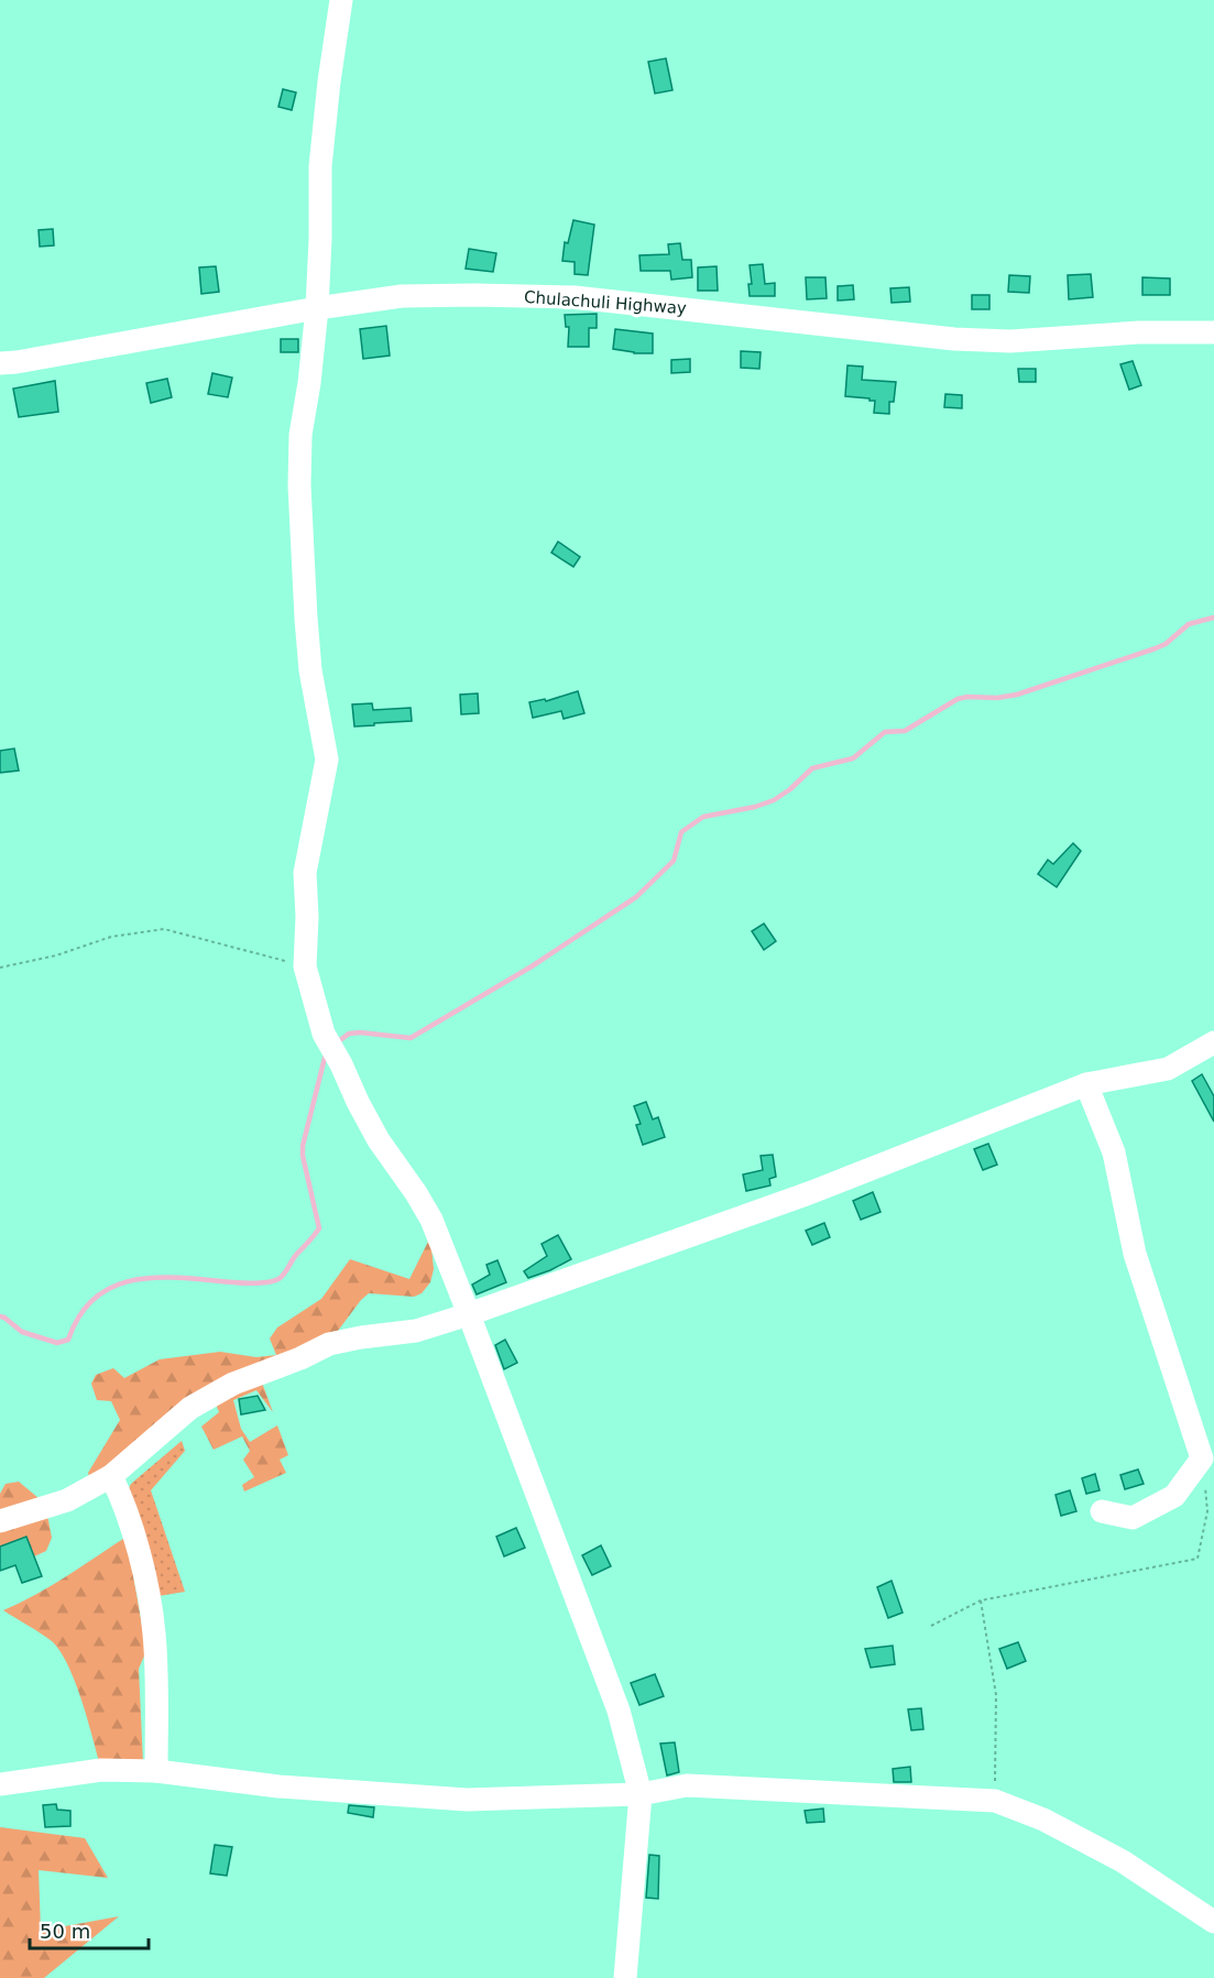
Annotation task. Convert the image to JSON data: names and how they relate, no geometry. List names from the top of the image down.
{
  "streets": {
    "street": ["Chulachuli Highway"]
  },
  "scale_bar": "50 m"
}
